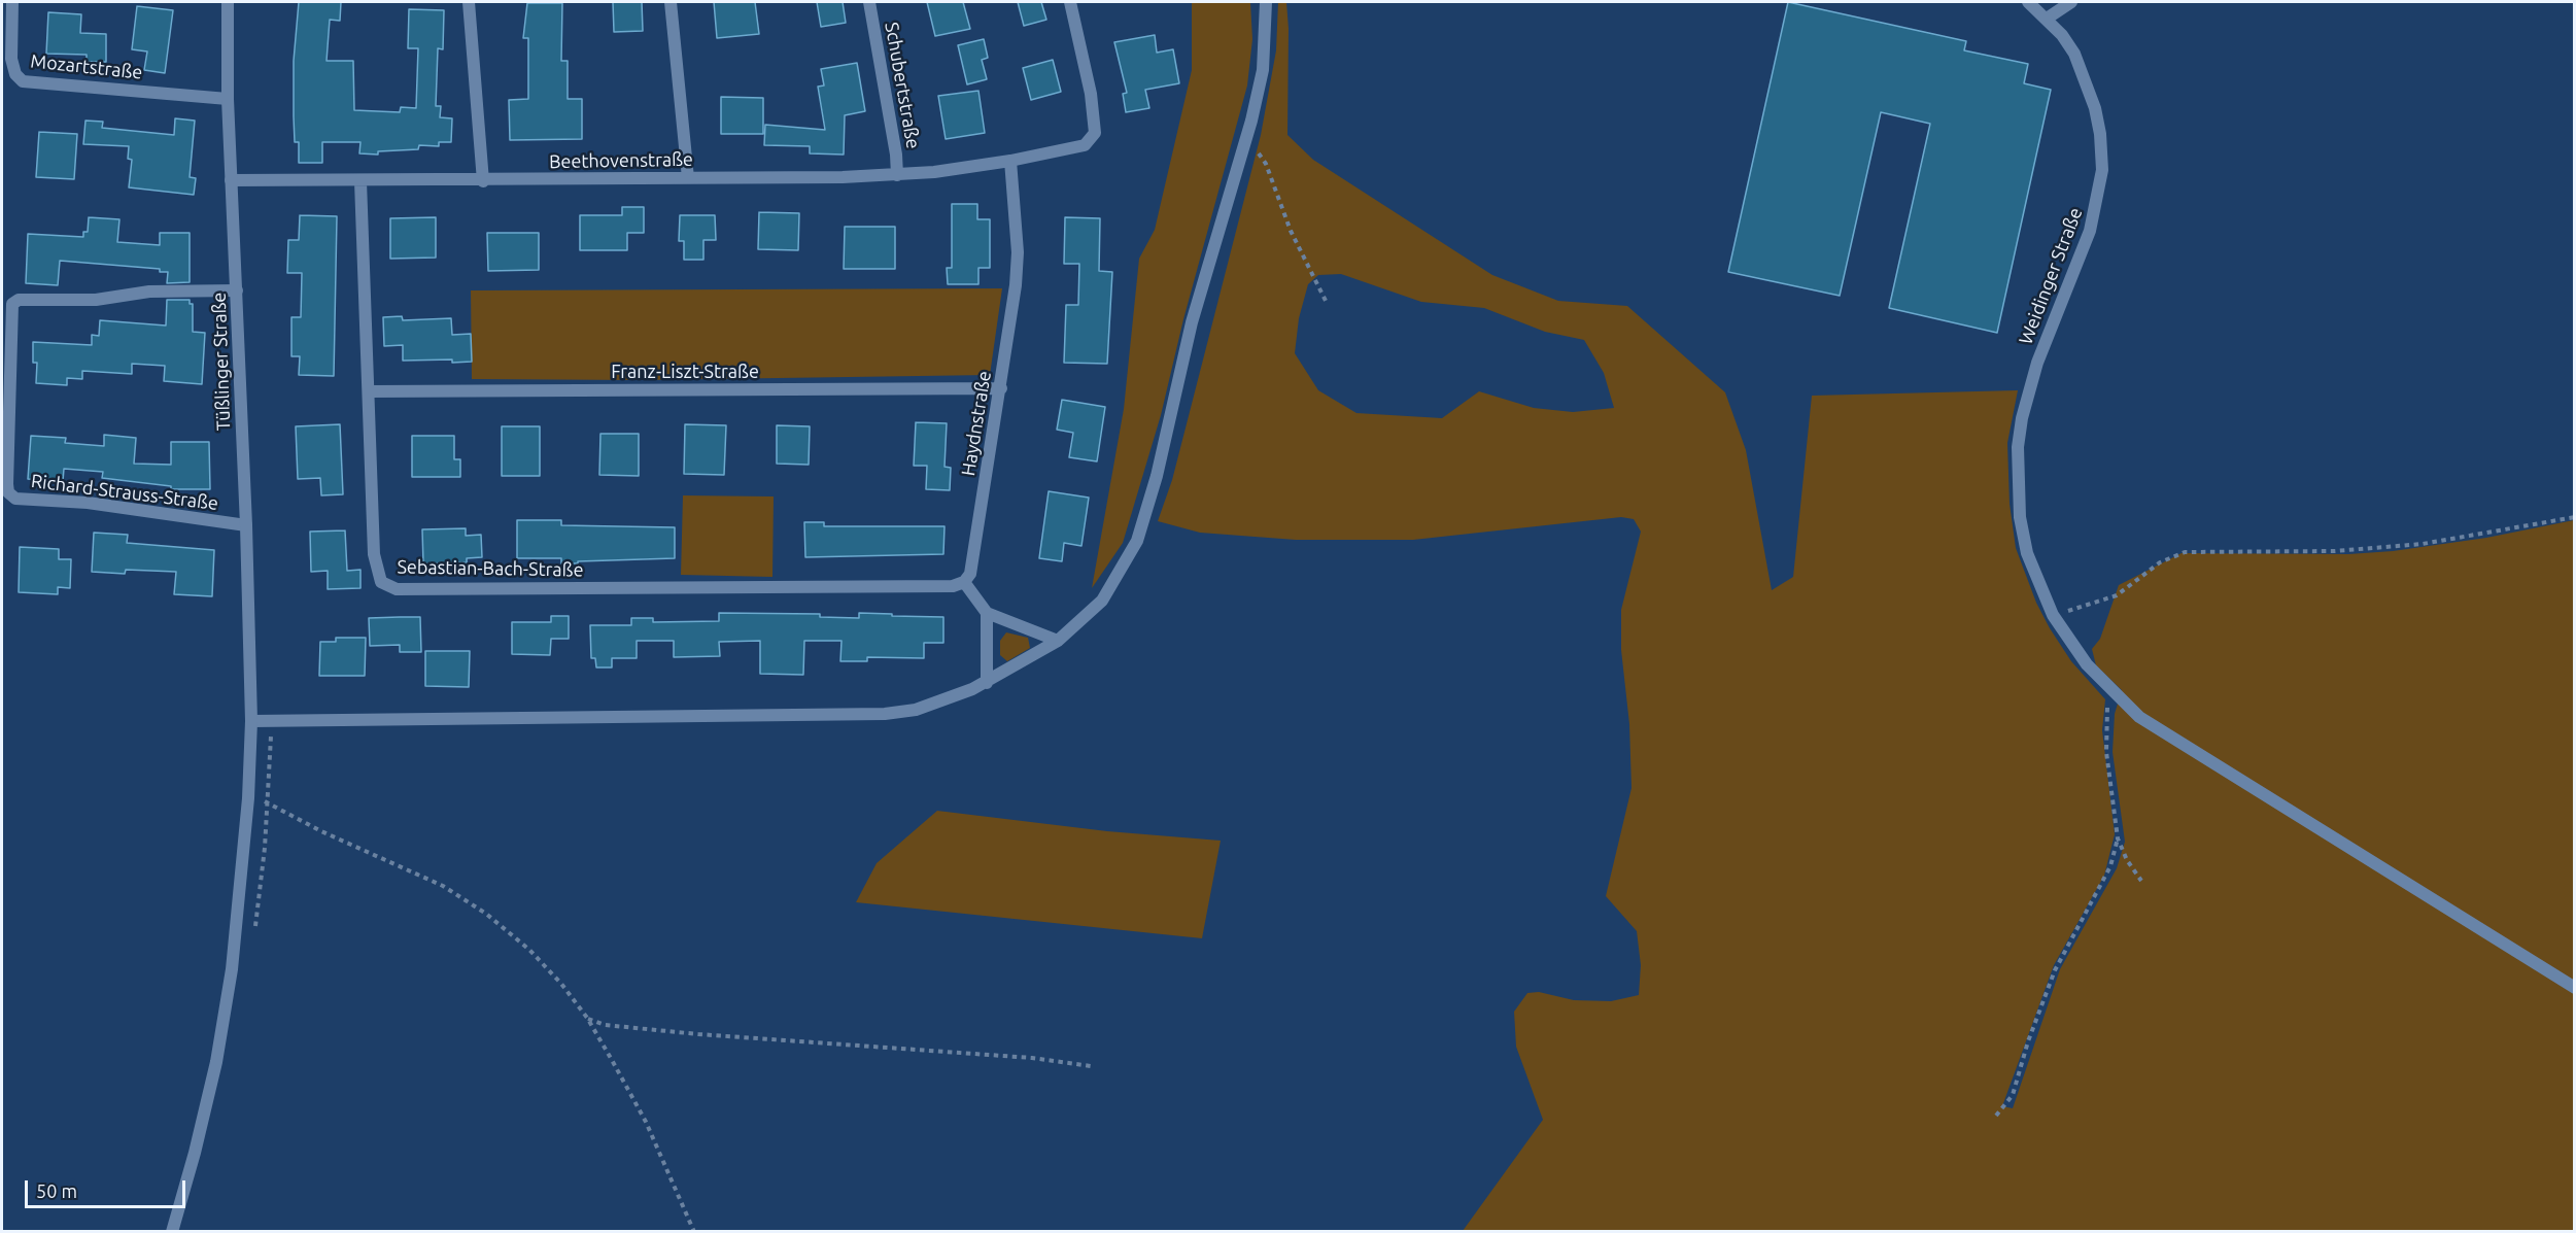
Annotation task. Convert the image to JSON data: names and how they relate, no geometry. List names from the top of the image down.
{
  "streets": {
    "street": [
      "Mozartstraße",
      "Schubertstraße",
      "Beethovenstraße",
      "Weidinger Straße",
      "Tüßlinger Straße",
      "Franz-Liszt-Straße",
      "Haydnstraße",
      "Richard-Strauss-Straße",
      "Sebastian-Bach-Straße"
    ]
  },
  "crossings": [
    ["Mozartstraße", "Tüßlinger Straße"],
    ["Schubertstraße", "Beethovenstraße"],
    ["Beethovenstraße", "Tüßlinger Straße"],
    ["Beethovenstraße", "Haydnstraße"],
    ["Beethovenstraße", "Sebastian-Bach-Straße"],
    ["Tüßlinger Straße", "Richard-Strauss-Straße"],
    ["Franz-Liszt-Straße", "Haydnstraße"],
    ["Franz-Liszt-Straße", "Sebastian-Bach-Straße"],
    ["Haydnstraße", "Sebastian-Bach-Straße"]
  ],
  "scale_bar": "50 m"
}
